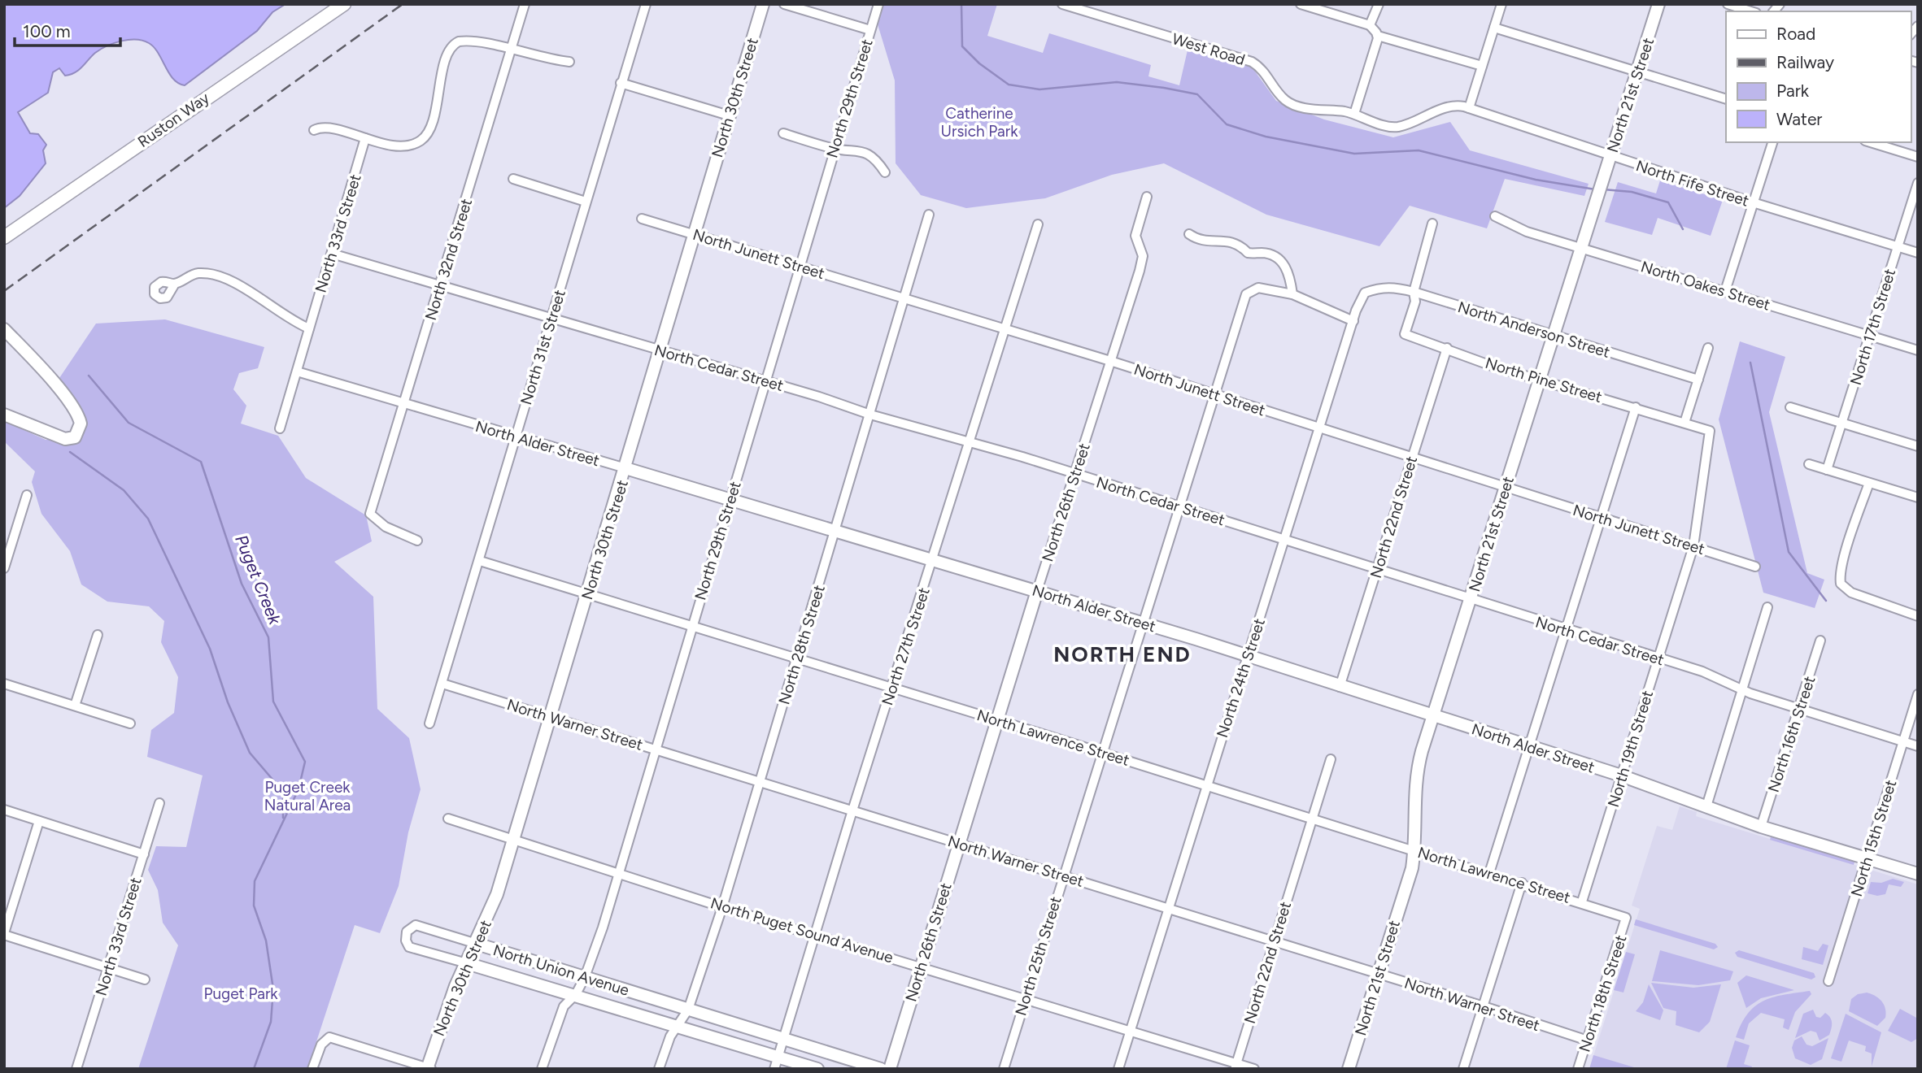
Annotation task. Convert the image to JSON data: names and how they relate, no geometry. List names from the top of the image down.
{
  "streets": {
    "main road": ["Ruston Way"],
    "street": [
      "West Road",
      "North 21st Street",
      "North 30th Street",
      "North 29th Street",
      "North Fife Street",
      "North 33rd Street",
      "North Junett Street",
      "North 32nd Street",
      "North Oakes Street",
      "North 17th Street",
      "North Anderson Street",
      "North 31st Street",
      "North Cedar Street",
      "North Pine Street",
      "North Alder Street",
      "North 26th Street",
      "North 22nd Street",
      "North 28th Street",
      "North 27th Street",
      "North 24th Street",
      "North Warner Street",
      "North 16th Street",
      "North Lawrence Street",
      "North 19th Street",
      "North 15th Street",
      "North Puget Sound Avenue",
      "North 25th Street",
      "North Union Avenue",
      "North 18th Street"
    ]
  },
  "crossings": [
    ["West Road", "North Fife Street"],
    ["North 21st Street", "North Fife Street"],
    ["North 21st Street", "North Junett Street"],
    ["North 21st Street", "North Oakes Street"],
    ["North 21st Street", "North Anderson Street"],
    ["North 21st Street", "North Cedar Street"],
    ["North 21st Street", "North Pine Street"],
    ["North 21st Street", "North Alder Street"],
    ["North 21st Street", "North Warner Street"],
    ["North 21st Street", "North Lawrence Street"],
    ["North 30th Street", "North Junett Street"],
    ["North 30th Street", "North Cedar Street"],
    ["North 30th Street", "North Alder Street"],
    ["North 30th Street", "North Warner Street"],
    ["North 30th Street", "North Lawrence Street"],
    ["North 30th Street", "North Puget Sound Avenue"],
    ["North 30th Street", "North Union Avenue"],
    ["North 29th Street", "North Junett Street"],
    ["North 29th Street", "North Cedar Street"],
    ["North 29th Street", "North Alder Street"],
    ["North 29th Street", "North Warner Street"],
    ["North 29th Street", "North Lawrence Street"],
    ["North 29th Street", "North Puget Sound Avenue"],
    ["North 29th Street", "North Union Avenue"],
    ["North Fife Street", "North 17th Street"],
    ["North 33rd Street", "North Cedar Street"],
    ["North 33rd Street", "North Alder Street"],
    ["North Junett Street", "North 26th Street"],
    ["North Junett Street", "North 22nd Street"],
    ["North Junett Street", "North 28th Street"],
    ["North Junett Street", "North 27th Street"],
    ["North Junett Street", "North 24th Street"],
    ["North Junett Street", "North 19th Street"],
    ["North Junett Street", "North 25th Street"],
    ["North 32nd Street", "North Cedar Street"],
    ["North 32nd Street", "North Alder Street"],
    ["North Oakes Street", "North 17th Street"],
    ["North Anderson Street", "North Pine Street"],
    ["North Anderson Street", "North 24th Street"],
    ["North 31st Street", "North Cedar Street"],
    ["North 31st Street", "North Alder Street"],
    ["North 31st Street", "North Warner Street"],
    ["North 31st Street", "North Lawrence Street"],
    ["North Cedar Street", "North 26th Street"],
    ["North Cedar Street", "North 22nd Street"],
    ["North Cedar Street", "North 28th Street"],
    ["North Cedar Street", "North 27th Street"],
    ["North Cedar Street", "North 24th Street"],
    ["North Cedar Street", "North 16th Street"],
    ["North Cedar Street", "North 19th Street"],
    ["North Cedar Street", "North 15th Street"],
    ["North Cedar Street", "North 25th Street"],
    ["North Pine Street", "North 22nd Street"],
    ["North Pine Street", "North 19th Street"],
    ["North Alder Street", "North 26th Street"],
    ["North Alder Street", "North 22nd Street"],
    ["North Alder Street", "North 28th Street"],
    ["North Alder Street", "North 27th Street"],
    ["North Alder Street", "North 24th Street"],
    ["North Alder Street", "North 16th Street"],
    ["North Alder Street", "North 19th Street"],
    ["North Alder Street", "North 15th Street"],
    ["North Alder Street", "North 25th Street"],
    ["North 26th Street", "North Warner Street"],
    ["North 26th Street", "North Lawrence Street"],
    ["North 26th Street", "North Puget Sound Avenue"],
    ["North 22nd Street", "North Warner Street"],
    ["North 22nd Street", "North Lawrence Street"],
    ["North 22nd Street", "North Puget Sound Avenue"],
    ["North 28th Street", "North Warner Street"],
    ["North 28th Street", "North Lawrence Street"],
    ["North 28th Street", "North Puget Sound Avenue"],
    ["North 28th Street", "North Union Avenue"],
    ["North 27th Street", "North Warner Street"],
    ["North 27th Street", "North Lawrence Street"],
    ["North 27th Street", "North Puget Sound Avenue"],
    ["North 27th Street", "North Union Avenue"],
    ["North 24th Street", "North Warner Street"],
    ["North 24th Street", "North Lawrence Street"],
    ["North 24th Street", "North Puget Sound Avenue"],
    ["North Warner Street", "North 25th Street"],
    ["North Warner Street", "North 18th Street"],
    ["North Lawrence Street", "North 19th Street"],
    ["North Lawrence Street", "North 25th Street"],
    ["North Lawrence Street", "North 18th Street"],
    ["North Puget Sound Avenue", "North 25th Street"]
  ],
  "districts": ["NORTH END"],
  "water": ["Puget Creek"],
  "parks": ["Catherine Ursich Park", "Puget Creek Natural Area", "Puget Park"],
  "legend": [
    "Road",
    "Railway",
    "Park",
    "Water"
  ],
  "scale_bar": "100 m"
}
